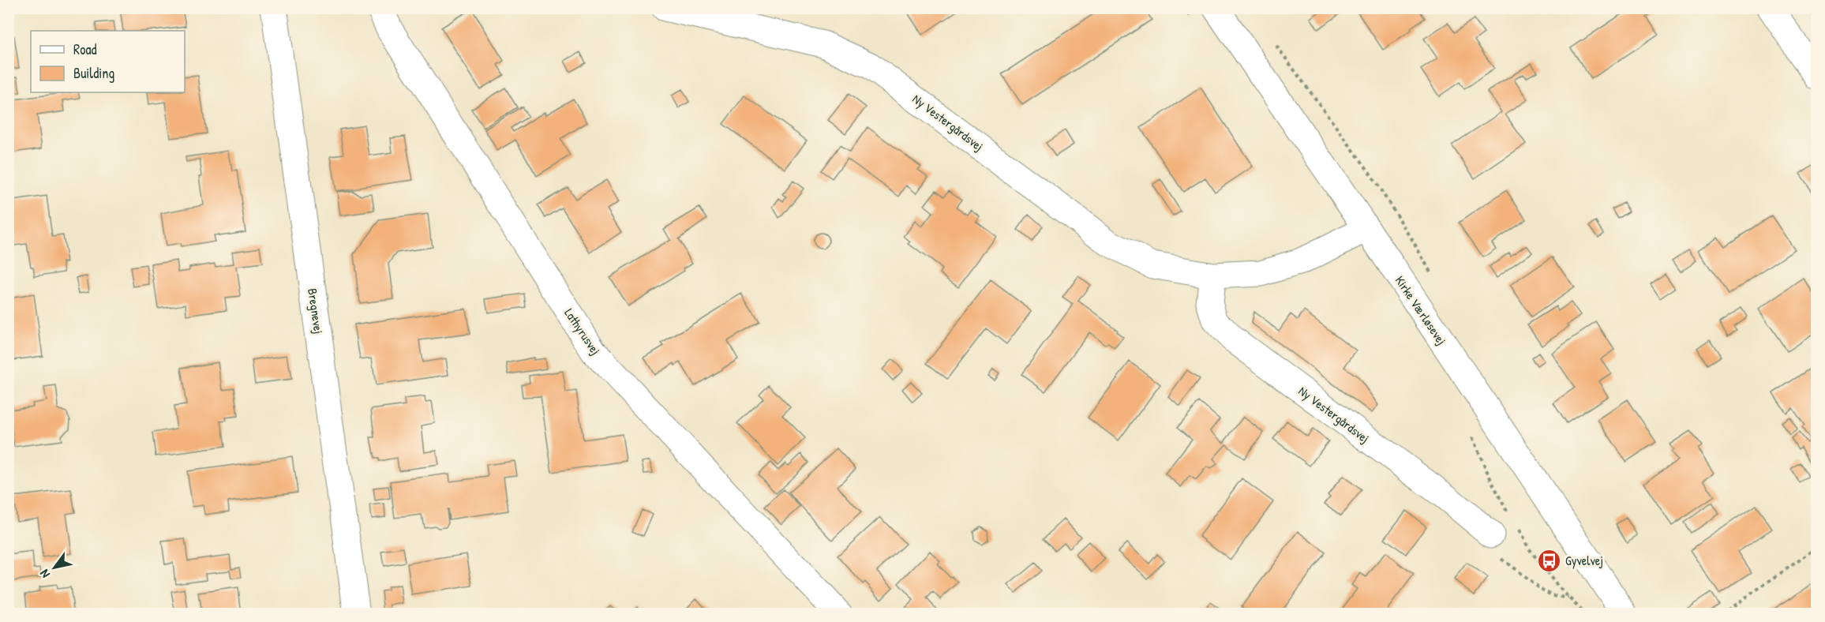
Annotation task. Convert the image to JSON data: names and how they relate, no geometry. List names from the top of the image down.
{
  "streets": {
    "street": [
      "Ny Vestergårdsvej",
      "Kirke Værløsevej",
      "Bregnevej",
      "Lathyrusvej"
    ]
  },
  "crossings": [
    ["Ny Vestergårdsvej", "Kirke Værløsevej"]
  ],
  "places": {
    "bus stop": ["Gyvelvej"]
  },
  "legend": ["Road", "Building"],
  "north": "bottom left"
}
